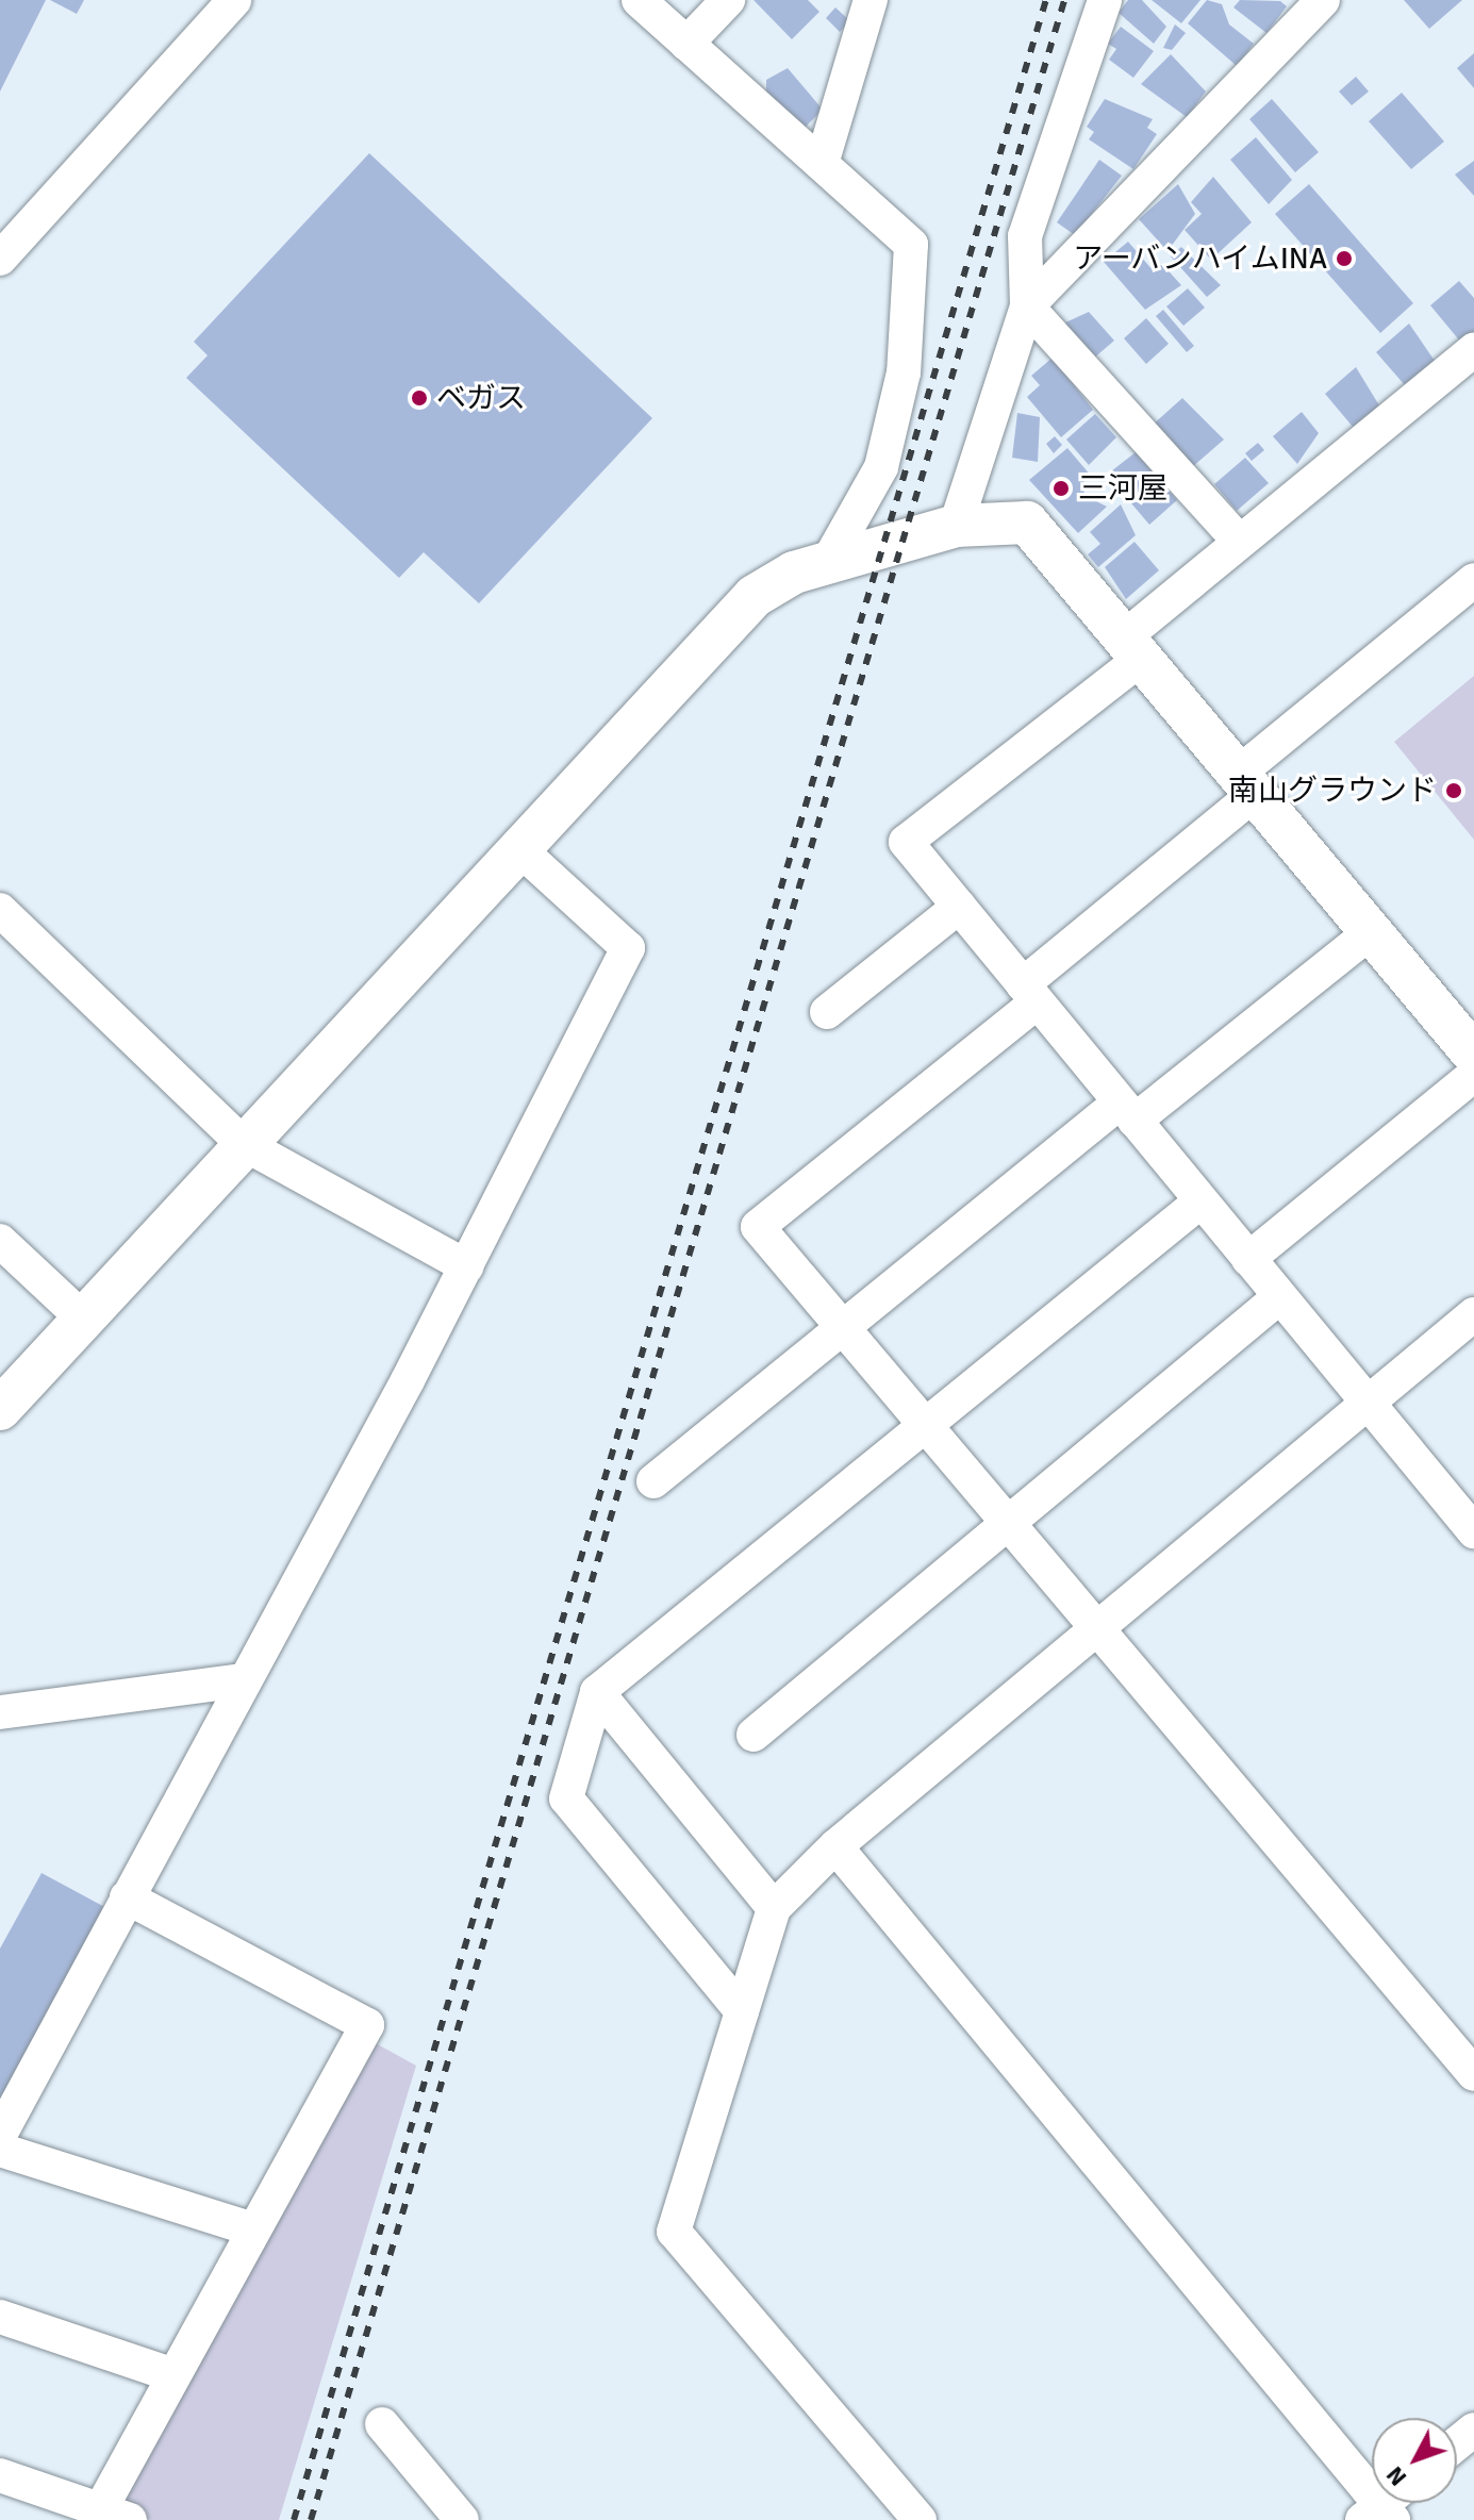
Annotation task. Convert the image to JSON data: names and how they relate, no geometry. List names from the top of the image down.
{
  "places": [
    "アーバンハイムINA",
    "ベガス",
    "三河屋",
    "南山グラウンド"
  ],
  "north": "bottom left"
}
